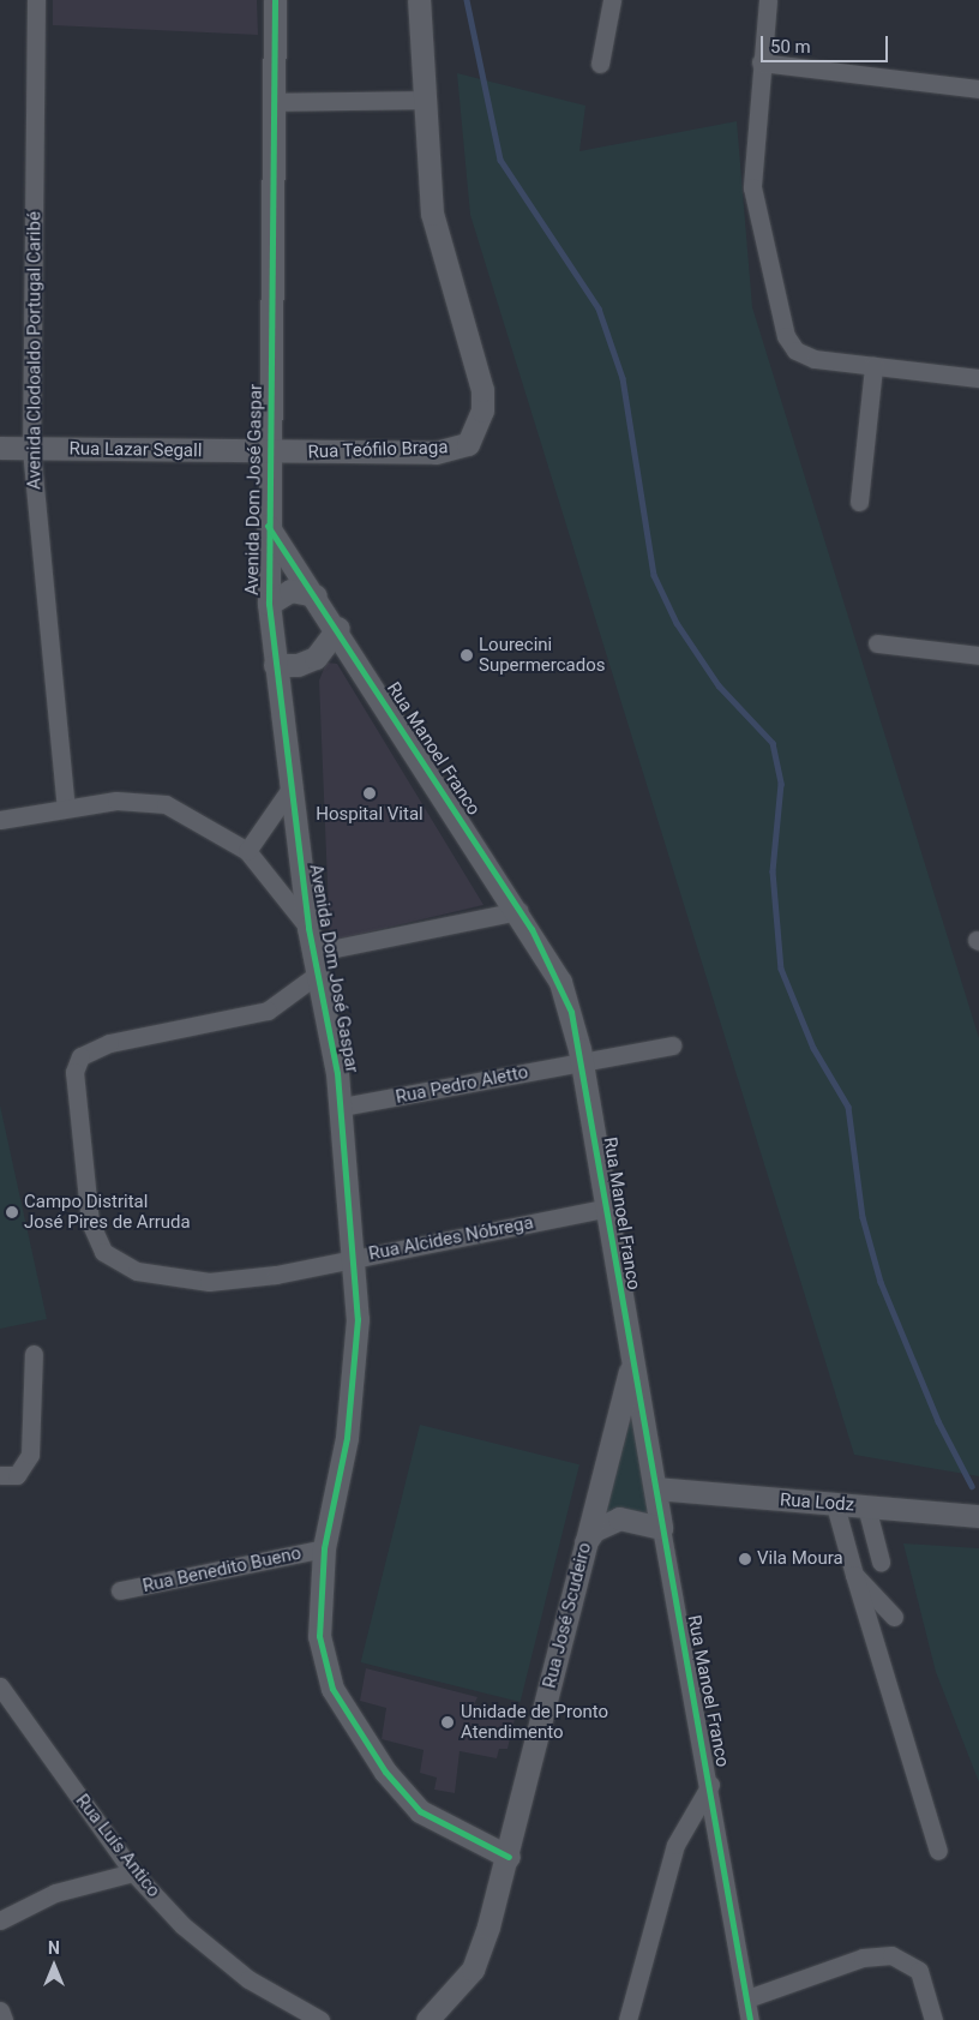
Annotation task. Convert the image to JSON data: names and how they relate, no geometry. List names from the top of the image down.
{
  "streets": {
    "street": [
      "Avenida Clodoaldo Portugal Caribé",
      "Rua Lazar Segall",
      "Rua Teófilo Braga",
      "Avenida Dom José Gaspar",
      "Rua Manoel Franco",
      "Rua Pedro Aletto",
      "Rua Alcides Nóbrega",
      "Rua Lodz",
      "Rua Benedito Bueno",
      "Rua José Scudeiro",
      "Rua Luís Antico"
    ]
  },
  "crossings": [
    ["Avenida Clodoaldo Portugal Caribé", "Rua Lazar Segall"],
    ["Rua Lazar Segall", "Rua Teófilo Braga"],
    ["Rua Lazar Segall", "Avenida Dom José Gaspar"],
    ["Rua Teófilo Braga", "Avenida Dom José Gaspar"],
    ["Avenida Dom José Gaspar", "Rua Manoel Franco"],
    ["Avenida Dom José Gaspar", "Rua Pedro Aletto"],
    ["Avenida Dom José Gaspar", "Rua Alcides Nóbrega"],
    ["Avenida Dom José Gaspar", "Rua Benedito Bueno"],
    ["Avenida Dom José Gaspar", "Rua José Scudeiro"],
    ["Rua Manoel Franco", "Rua Pedro Aletto"],
    ["Rua Manoel Franco", "Rua Alcides Nóbrega"],
    ["Rua Manoel Franco", "Rua Lodz"],
    ["Rua Manoel Franco", "Rua José Scudeiro"]
  ],
  "places": [
    "Lourecini Supermercados",
    "Hospital Vital",
    "Campo Distrital José Pires de Arruda",
    "Vila Moura",
    "Unidade de Pronto Atendimento"
  ],
  "scale_bar": "50 m",
  "north": "top"
}
